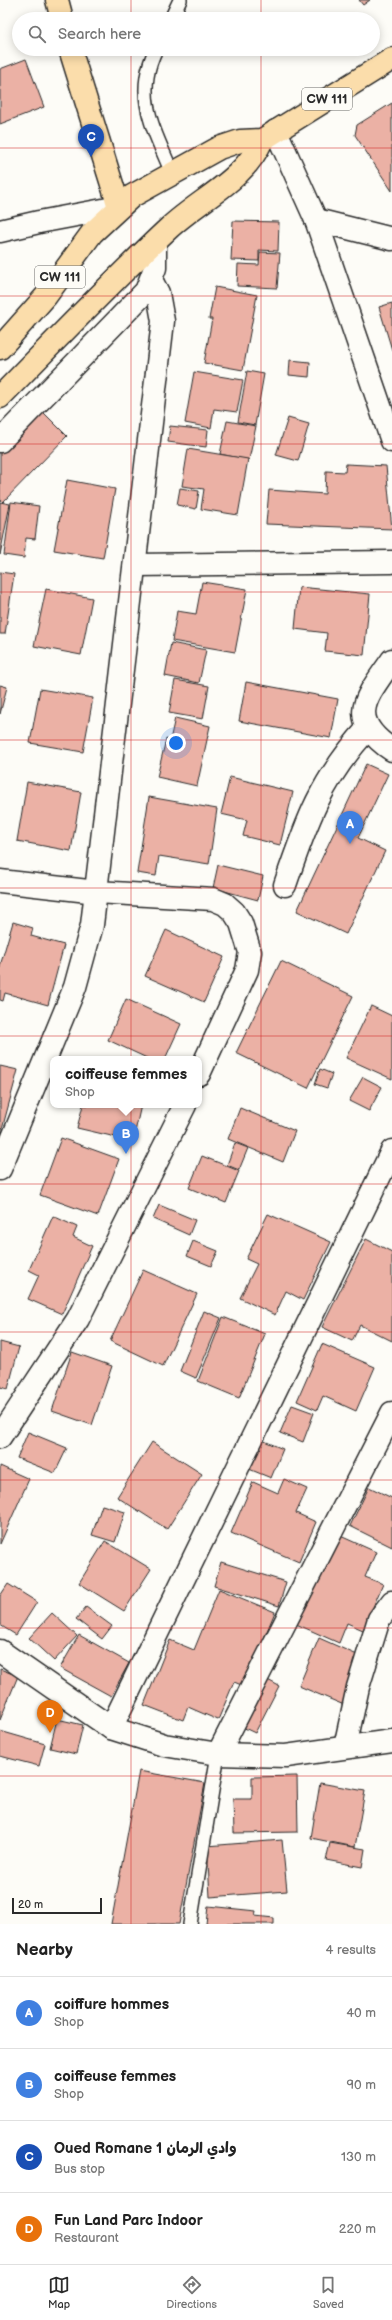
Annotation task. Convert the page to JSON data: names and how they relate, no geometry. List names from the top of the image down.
{
  "streets": {
    "main road": ["CW 111"]
  },
  "scale_bar": "20 m",
  "page": {
    "search": "Search here",
    "pins": [
      "C",
      "A",
      "B",
      "D"
    ],
    "popup": ["coiffeuse femmes", "Shop"],
    "scale": "20 m",
    "heading": ["Nearby", "4 results"],
    "list": [
      {
        "mark": "A",
        "name": "coiffure hommes",
        "note": "Shop",
        "value": "40 m"
      },
      {
        "mark": "B",
        "name": "coiffeuse femmes",
        "note": "Shop",
        "value": "90 m"
      },
      {
        "mark": "C",
        "name": "Oued Romane 1 وادي الرمان",
        "note": "Bus stop",
        "value": "130 m"
      },
      {
        "mark": "D",
        "name": "Fun Land Parc Indoor",
        "note": "Restaurant",
        "value": "220 m"
      }
    ],
    "nav": ["Map", "Directions", "Saved"]
  }
}
